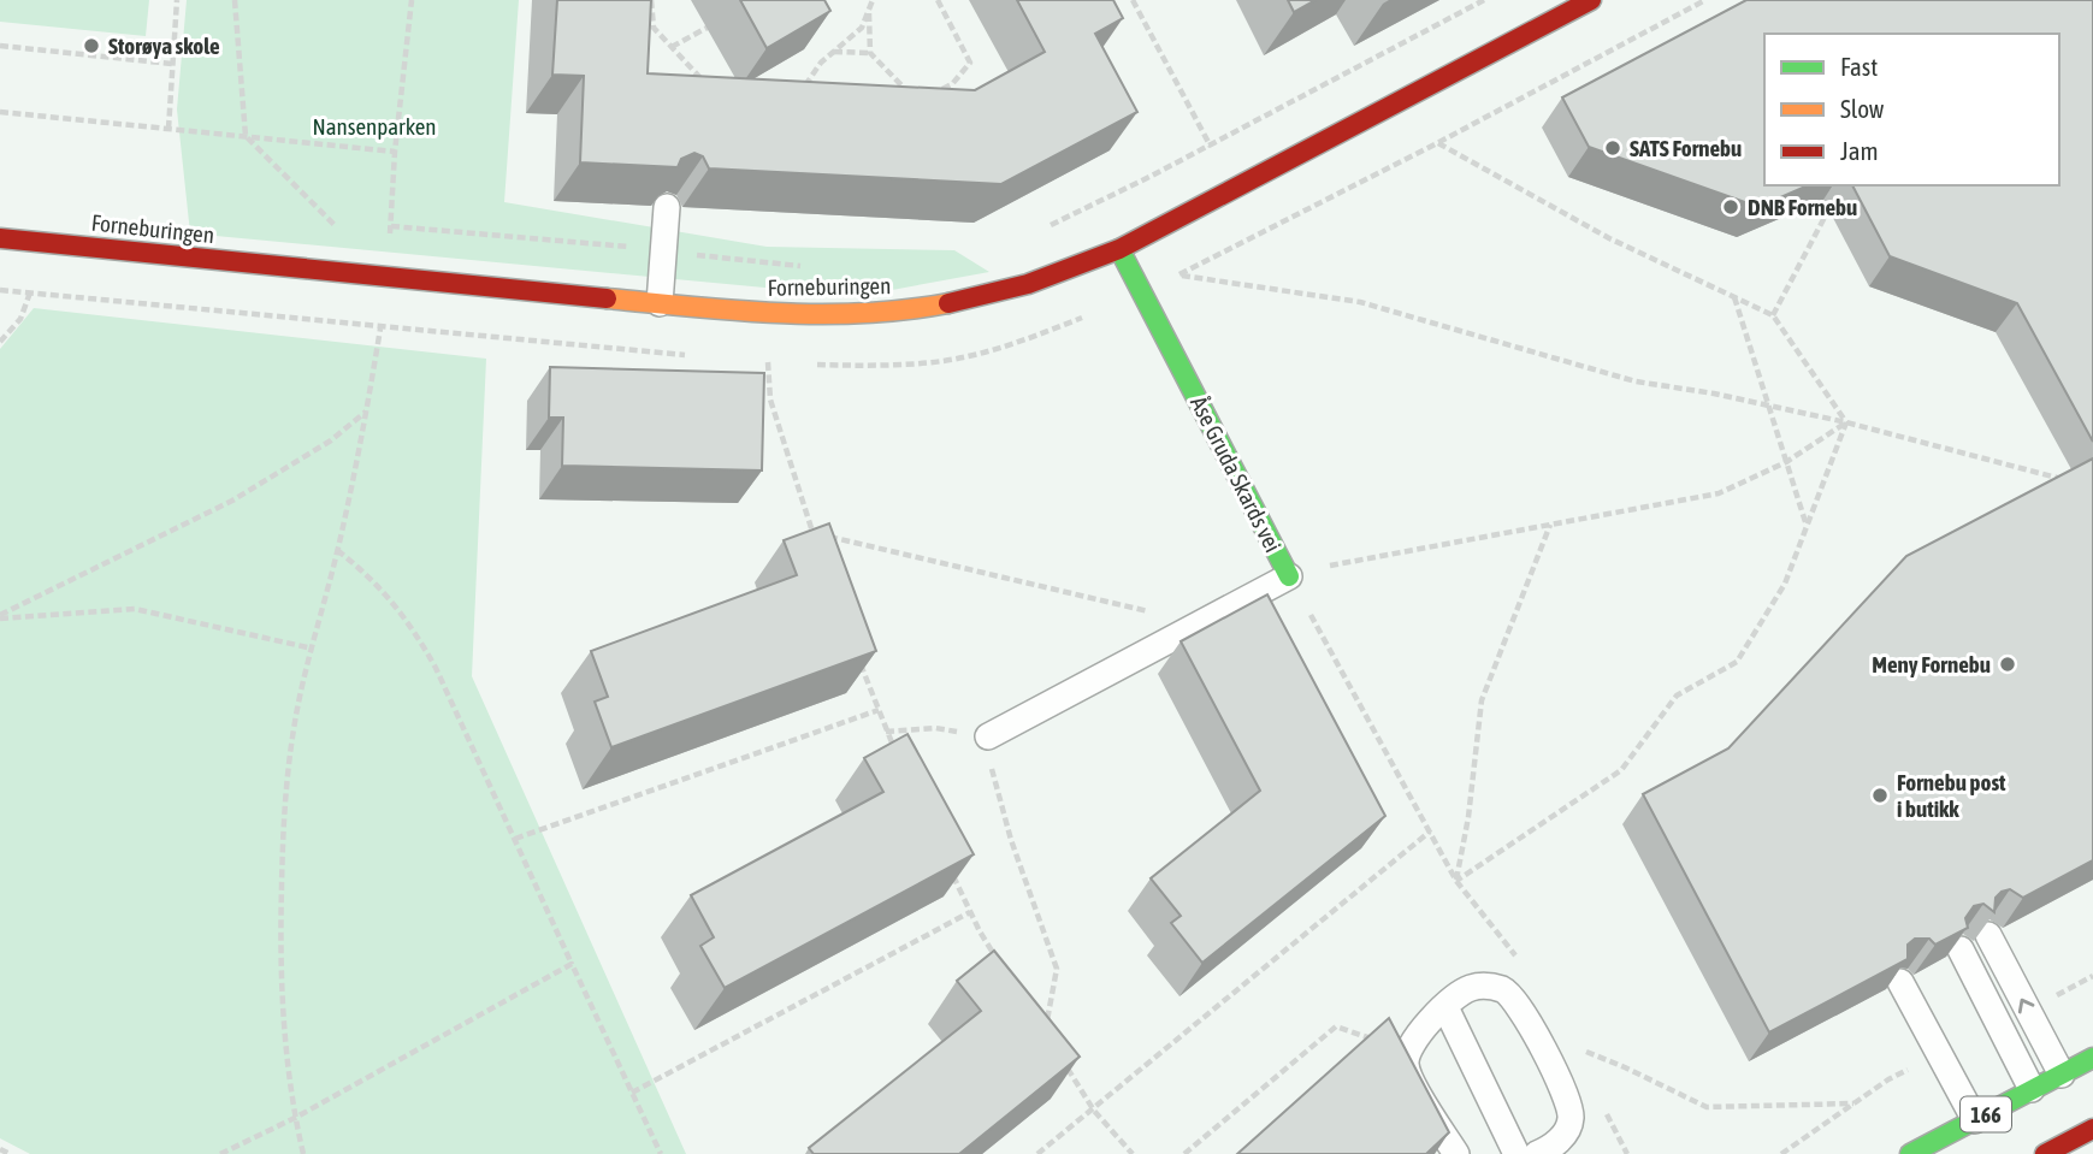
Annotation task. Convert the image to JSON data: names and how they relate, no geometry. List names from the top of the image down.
{
  "streets": {
    "street": ["Forneburingen", "Åse Gruda Skards vei", "166"]
  },
  "crossings": [
    ["Forneburingen", "Åse Gruda Skards vei"]
  ],
  "parks": ["Nansenparken"],
  "places": [
    "Storøya skole",
    "SATS Fornebu",
    "DNB Fornebu",
    "Meny Fornebu",
    "Fornebu post i butikk"
  ],
  "legend": ["Fast", "Slow", "Jam"]
}
